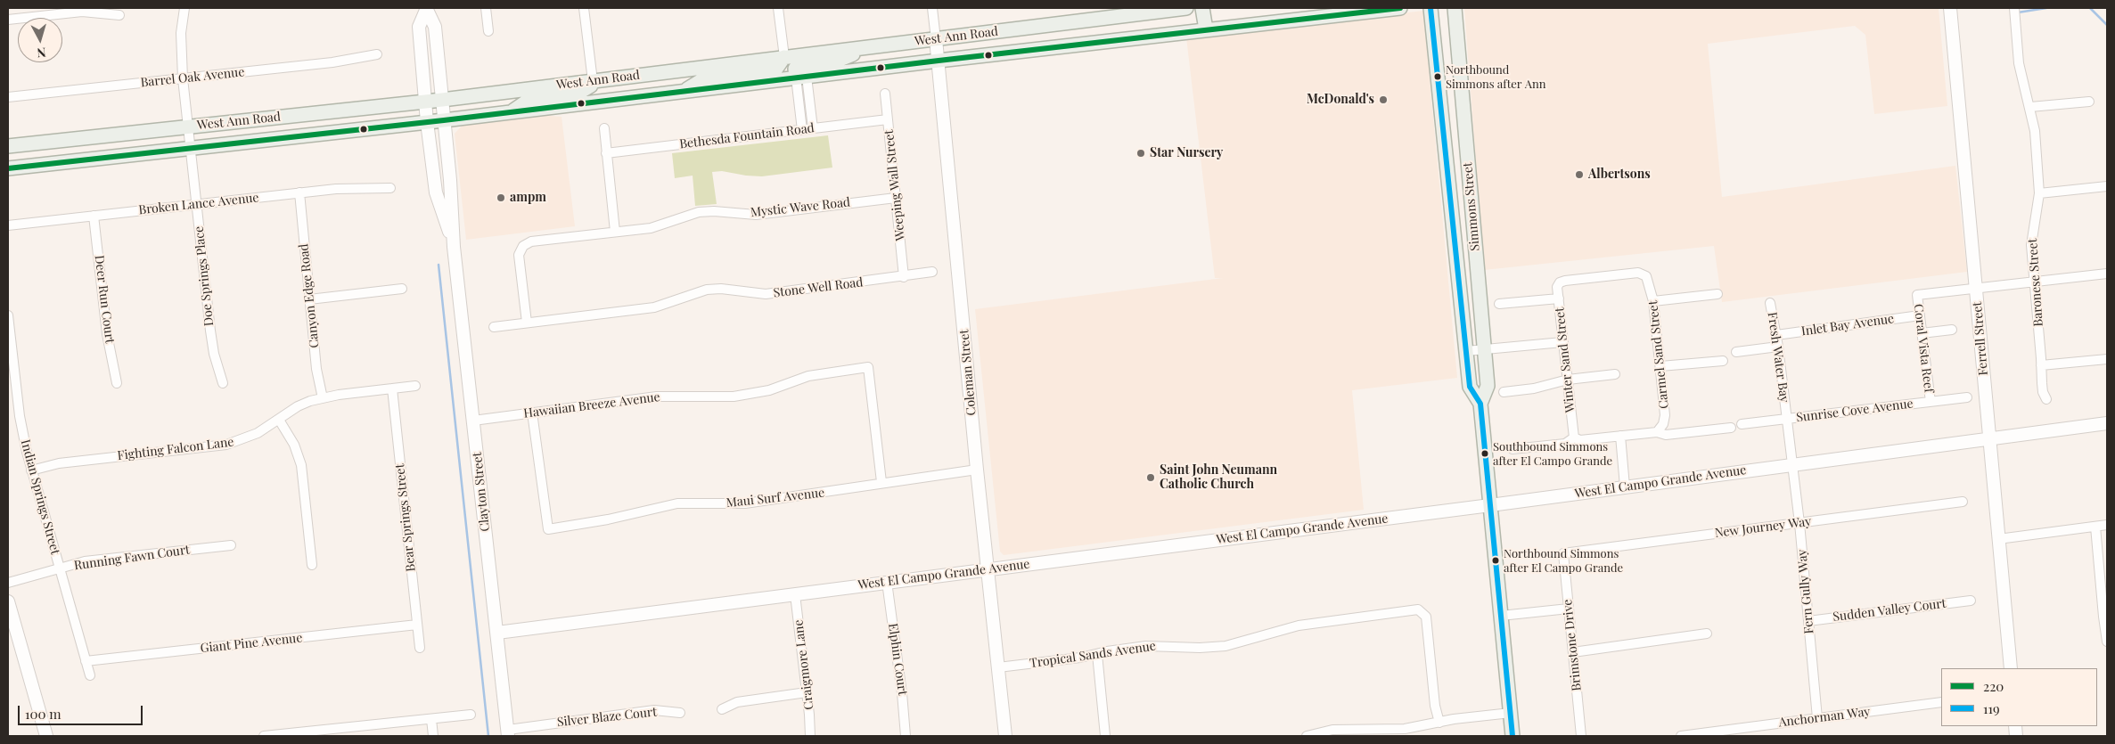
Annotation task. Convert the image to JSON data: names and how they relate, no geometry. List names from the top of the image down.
{
  "streets": {
    "main road": ["West Ann Road", "Simmons Street"],
    "street": [
      "Barrel Oak Avenue",
      "Bethesda Fountain Road",
      "Weeping Wall Street",
      "Broken Lance Avenue",
      "Mystic Wave Road",
      "Doe Springs Place",
      "Baronese Street",
      "Stone Well Road",
      "Canyon Edge Road",
      "Deer Run Court",
      "Inlet Bay Avenue",
      "Ferrell Street",
      "Coral Vista Reef",
      "Carmel Sand Street",
      "Fresh Water Bay",
      "Winter Sand Street",
      "Coleman Street",
      "Hawaiian Breeze Avenue",
      "Sunrise Cove Avenue",
      "Fighting Falcon Lane",
      "West El Campo Grande Avenue",
      "Clayton Street",
      "Indian Springs Street",
      "Maui Surf Avenue",
      "Bear Springs Street",
      "New Journey Way",
      "Running Fawn Court",
      "Fern Gully Way",
      "Sudden Valley Court",
      "Giant Pine Avenue",
      "Brimstone Drive",
      "Tropical Sands Avenue",
      "Elphin Court",
      "Craigmore Lane",
      "Silver Blaze Court",
      "Anchorman Way"
    ]
  },
  "crossings": [
    ["West Ann Road", "Doe Springs Place"],
    ["West Ann Road", "Coleman Street"],
    ["West Ann Road", "Clayton Street"],
    ["Barrel Oak Avenue", "Doe Springs Place"],
    ["Bethesda Fountain Road", "Weeping Wall Street"],
    ["Weeping Wall Street", "Mystic Wave Road"],
    ["Weeping Wall Street", "Stone Well Road"],
    ["Broken Lance Avenue", "Doe Springs Place"],
    ["Broken Lance Avenue", "Canyon Edge Road"],
    ["Broken Lance Avenue", "Deer Run Court"],
    ["Simmons Street", "West El Campo Grande Avenue"],
    ["Mystic Wave Road", "Stone Well Road"],
    ["Canyon Edge Road", "Fighting Falcon Lane"],
    ["Inlet Bay Avenue", "Coral Vista Reef"],
    ["Inlet Bay Avenue", "Fresh Water Bay"],
    ["Ferrell Street", "Coral Vista Reef"],
    ["Ferrell Street", "West El Campo Grande Avenue"],
    ["Coral Vista Reef", "Sunrise Cove Avenue"],
    ["Carmel Sand Street", "Winter Sand Street"],
    ["Fresh Water Bay", "Sunrise Cove Avenue"],
    ["Fresh Water Bay", "West El Campo Grande Avenue"],
    ["Fresh Water Bay", "Fern Gully Way"],
    ["Coleman Street", "West El Campo Grande Avenue"],
    ["Coleman Street", "Maui Surf Avenue"],
    ["Coleman Street", "Tropical Sands Avenue"],
    ["Hawaiian Breeze Avenue", "Clayton Street"],
    ["Hawaiian Breeze Avenue", "Maui Surf Avenue"],
    ["Fighting Falcon Lane", "Indian Springs Street"],
    ["Fighting Falcon Lane", "Bear Springs Street"],
    ["West El Campo Grande Avenue", "Clayton Street"],
    ["West El Campo Grande Avenue", "Fern Gully Way"],
    ["West El Campo Grande Avenue", "Elphin Court"],
    ["West El Campo Grande Avenue", "Craigmore Lane"],
    ["Clayton Street", "Silver Blaze Court"],
    ["Indian Springs Street", "Running Fawn Court"],
    ["Indian Springs Street", "Giant Pine Avenue"],
    ["Bear Springs Street", "Giant Pine Avenue"],
    ["New Journey Way", "Fern Gully Way"],
    ["New Journey Way", "Brimstone Drive"],
    ["Fern Gully Way", "Sudden Valley Court"],
    ["Fern Gully Way", "Anchorman Way"]
  ],
  "places": [
    "Northbound Simmons after Ann",
    "McDonald's",
    "Star Nursery",
    "Albertsons",
    "ampm",
    "Southbound Simmons after El Campo Grande",
    "Saint John Neumann Catholic Church",
    "Northbound Simmons after El Campo Grande"
  ],
  "lines": ["transit line 220", "transit line 119"],
  "legend": ["220", "119"],
  "scale_bar": "100 m",
  "north": "bottom"
}
